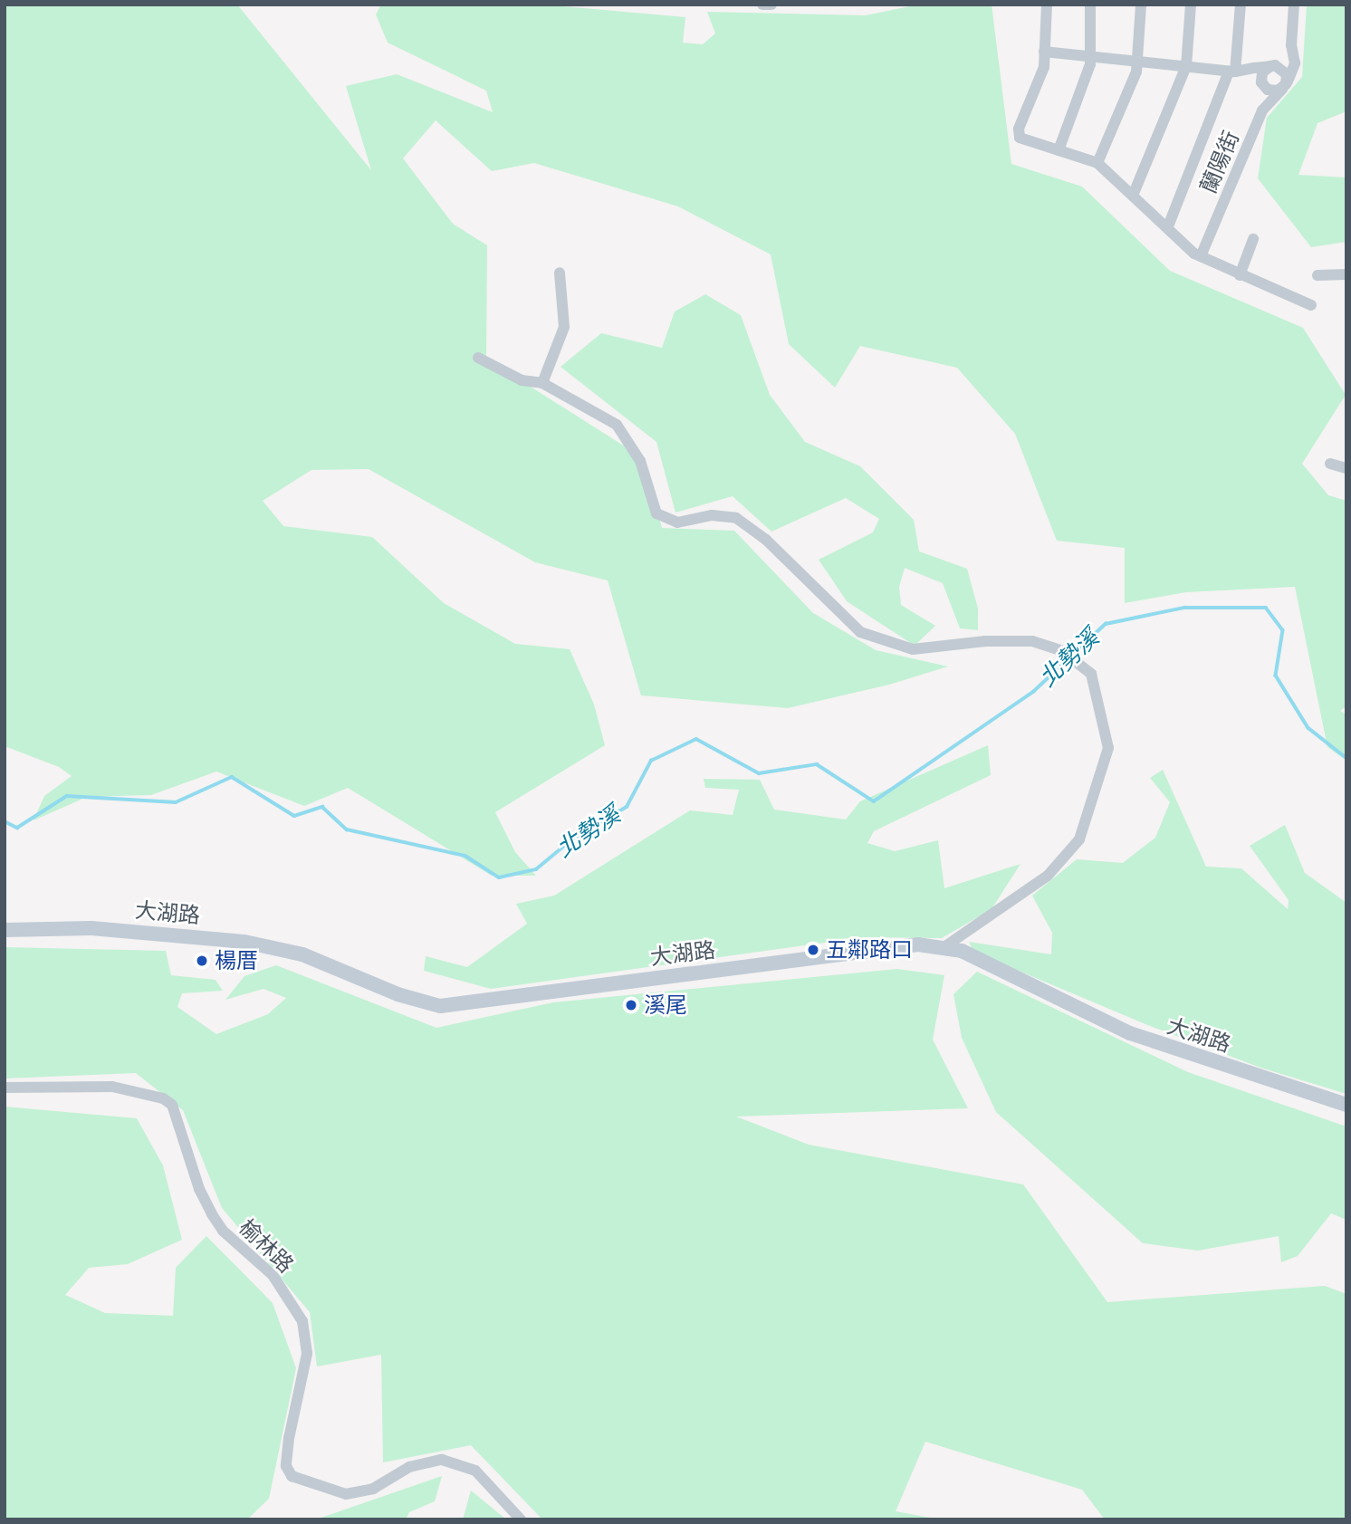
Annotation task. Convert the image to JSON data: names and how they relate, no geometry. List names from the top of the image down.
{
  "streets": {
    "street": ["蘭陽街", "大湖路", "榆林路"]
  },
  "water": ["北勢溪"],
  "places": ["五鄰路口", "楊厝", "溪尾"]
}
